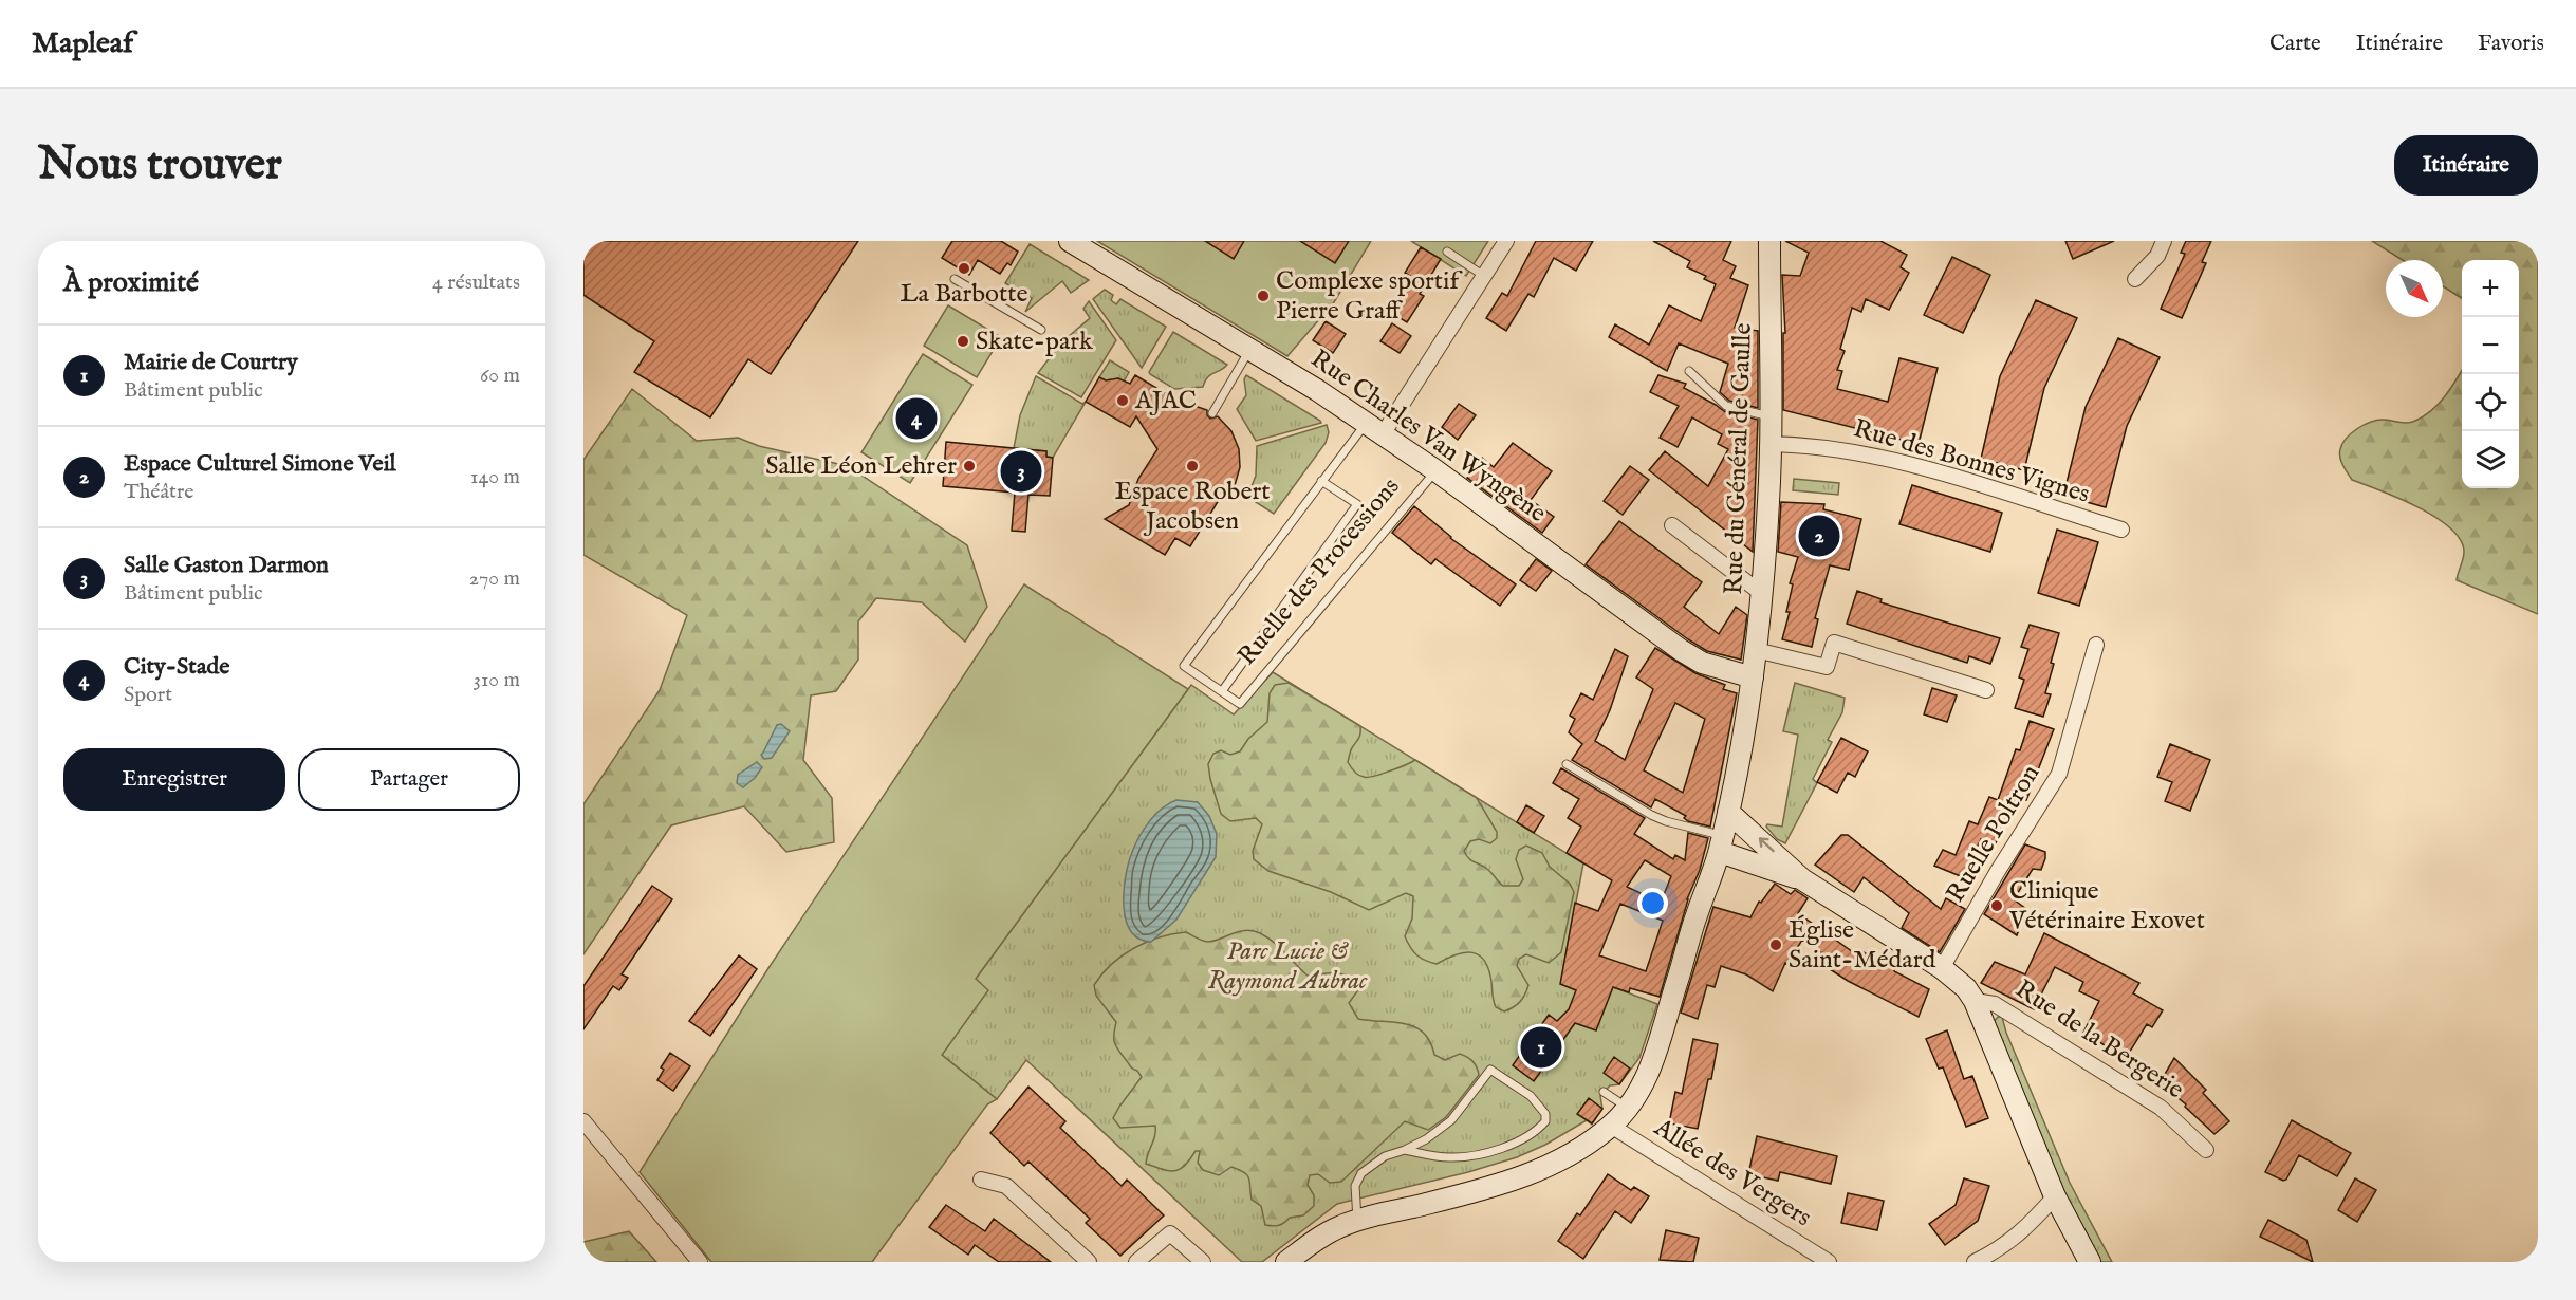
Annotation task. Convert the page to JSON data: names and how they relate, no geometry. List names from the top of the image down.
{
  "streets": {
    "main road": ["Rue Charles Van Wyngène", "Rue du Général de Gaulle", "Rue de la Bergerie"],
    "street": [
      "Rue des Bonnes Vignes",
      "Ruelle des Processions",
      "Ruelle Poltron",
      "Allée des Vergers"
    ]
  },
  "crossings": [
    ["Rue Charles Van Wyngène", "Rue du Général de Gaulle"],
    ["Rue Charles Van Wyngène", "Ruelle des Processions"],
    ["Rue du Général de Gaulle", "Rue des Bonnes Vignes"],
    ["Rue du Général de Gaulle", "Rue de la Bergerie"],
    ["Rue du Général de Gaulle", "Allée des Vergers"],
    ["Ruelle Poltron", "Rue de la Bergerie"]
  ],
  "parks": ["Parc Lucie & Raymond Aubrac"],
  "places": [
    "La Barbotte",
    "Complexe sportif Pierre Graff",
    "Skate-park",
    "AJAC",
    "Salle Léon Lehrer",
    "Espace Robert Jacobsen",
    "Clinique Vétérinaire Exovet",
    "Église Saint-Médard"
  ],
  "north": "bottom right",
  "page": {
    "header": "Mapleaf",
    "nav": ["Carte", "Itinéraire", "Favoris"],
    "buttons": [
      "Itinéraire",
      ["Enregistrer", "Partager"]
    ],
    "title": "Nous trouver",
    "heading": ["À proximité", "4 résultats"],
    "map_buttons": ["+", "−"],
    "list": [
      {
        "mark": "1",
        "name": "Mairie de Courtry",
        "note": "Bâtiment public",
        "value": "60 m"
      },
      {
        "mark": "2",
        "name": "Espace Culturel Simone Veil",
        "note": "Théâtre",
        "value": "140 m"
      },
      {
        "mark": "3",
        "name": "Salle Gaston Darmon",
        "note": "Bâtiment public",
        "value": "270 m"
      },
      {
        "mark": "4",
        "name": "City-Stade",
        "note": "Sport",
        "value": "310 m"
      }
    ],
    "pins": [
      "4",
      "3",
      "2",
      "1"
    ]
  }
}
